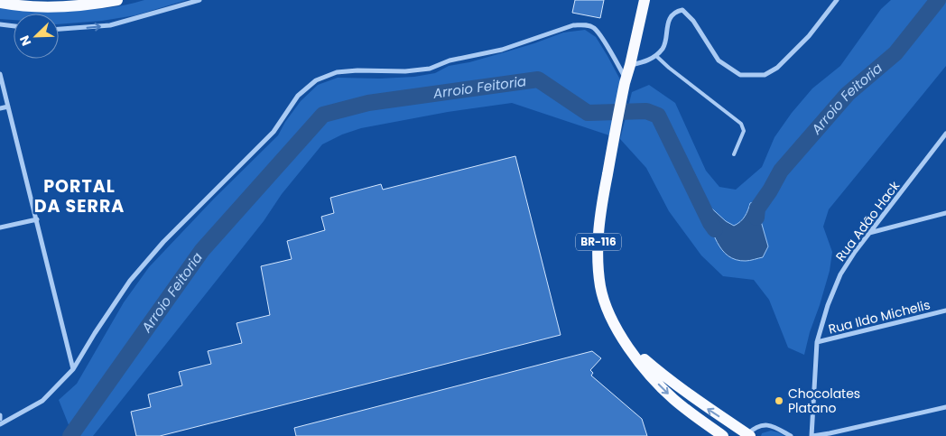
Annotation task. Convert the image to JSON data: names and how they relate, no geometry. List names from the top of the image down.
{
  "streets": {
    "main road": ["BR-116"],
    "street": ["Rua Adão Hack", "Rua Ildo Michelis"]
  },
  "crossings": [
    ["Rua Adão Hack", "Rua Ildo Michelis"]
  ],
  "districts": ["PORTAL DA SERRA"],
  "water": ["Arroio Feitoria"],
  "places": ["Chocolates Platano"],
  "north": "bottom left"
}
